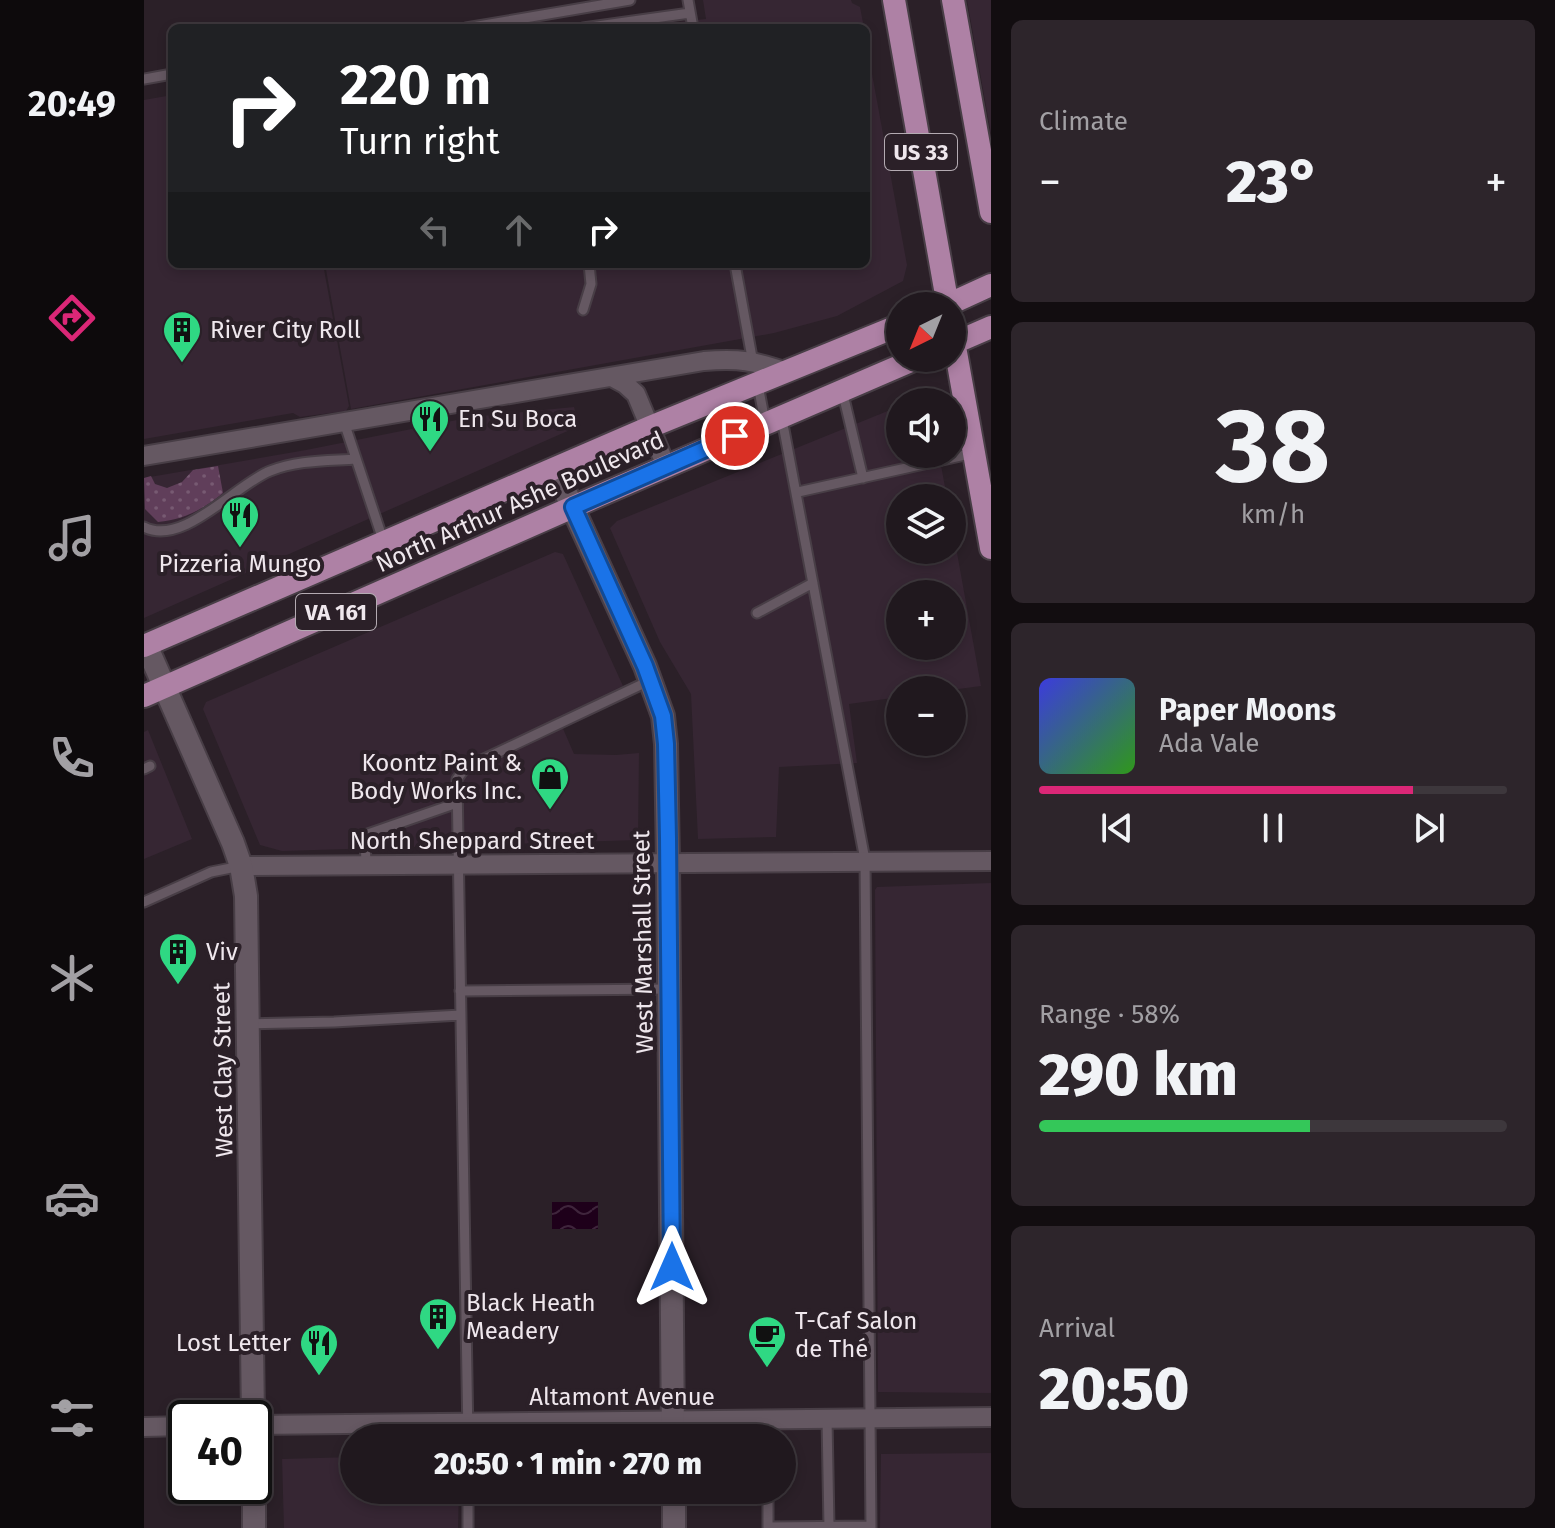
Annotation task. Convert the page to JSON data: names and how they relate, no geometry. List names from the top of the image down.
{
  "streets": {
    "main road": ["US 33", "North Arthur Ashe Boulevard", "VA 161"],
    "street": [
      "North Sheppard Street",
      "West Marshall Street",
      "West Clay Street",
      "Altamont Avenue"
    ]
  },
  "crossings": [
    ["North Arthur Ashe Boulevard", "West Marshall Street"],
    ["North Arthur Ashe Boulevard", "West Clay Street"],
    ["North Sheppard Street", "West Marshall Street"],
    ["North Sheppard Street", "West Clay Street"]
  ],
  "places": {
    "building": ["River City Roll", "Viv", "Black Heath Meadery"],
    "restaurant": ["En Su Boca", "Pizzeria Mungo", "Lost Letter"],
    "shop": ["Koontz Paint & Body Works Inc."],
    "cafe": ["T-Caf Salon de Thé"]
  },
  "north": "bottom left",
  "page": {
    "tabs": "20:49",
    "tile": [
      "Climate",
      ["38", "km/h"],
      ["Range · 58%", "290 km"],
      ["Arrival", "20:50"]
    ],
    "turn": ["220 m", "Turn right"],
    "heat": ["−", "23°", "+"],
    "map_buttons": ["+", "−"],
    "song": ["Paper Moons", "Ada Vale"],
    "limit": "40",
    "trip": "20:50 · 1 min · 270 m"
  }
}
